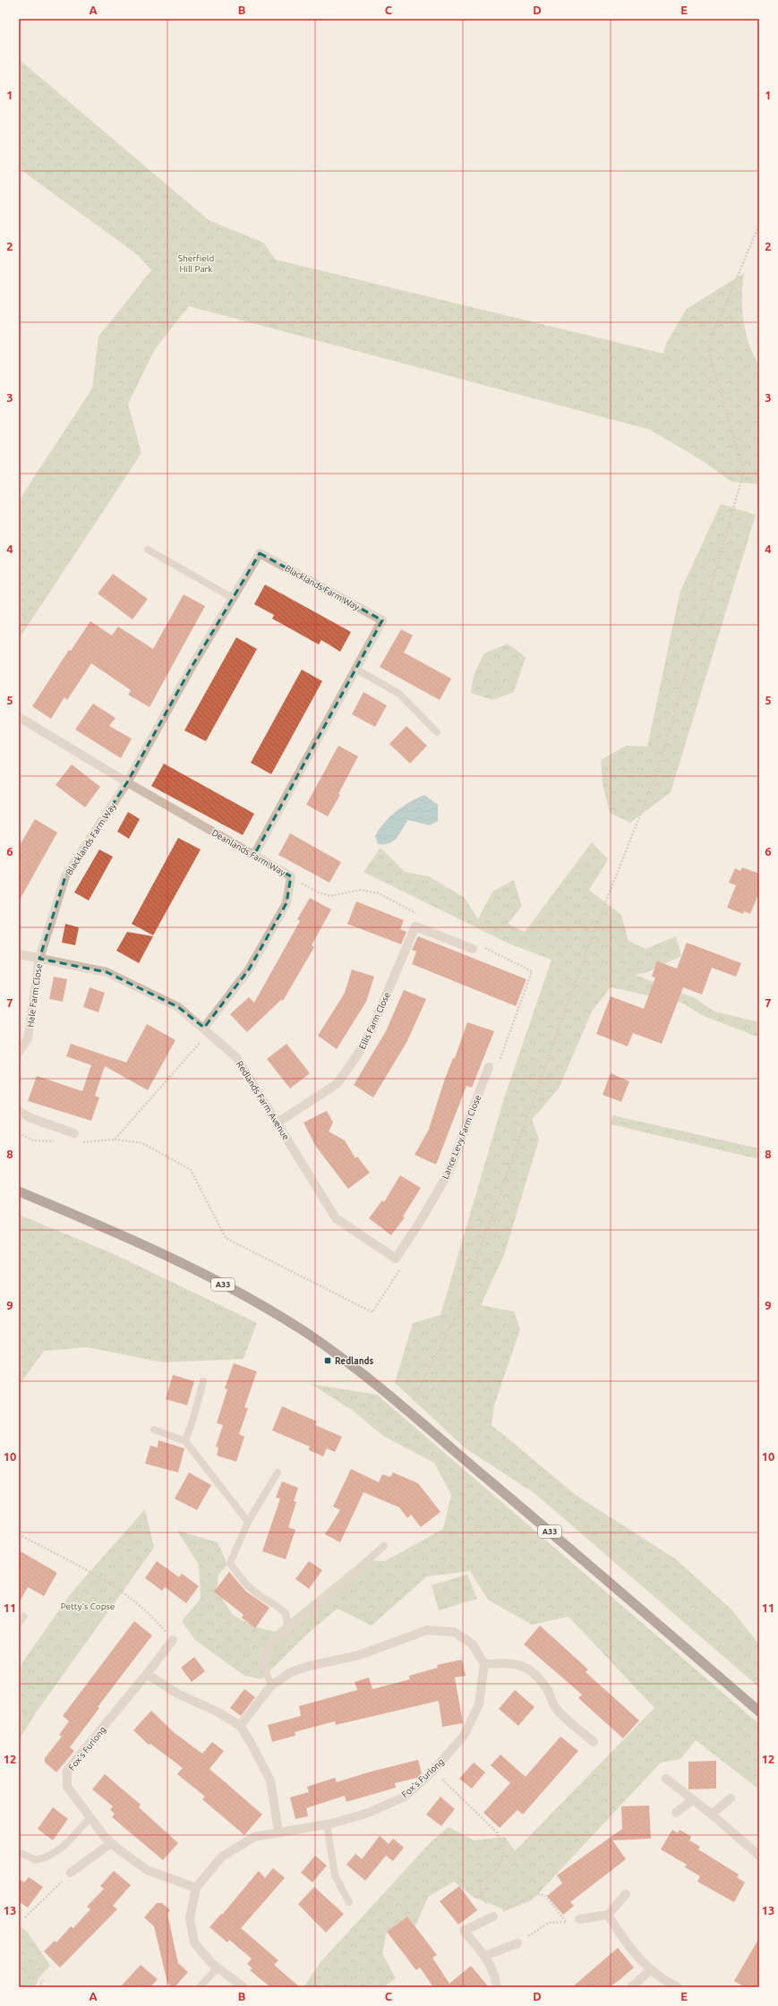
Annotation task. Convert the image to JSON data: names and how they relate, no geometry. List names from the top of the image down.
{
  "streets": {
    "highway": ["A33"],
    "street": [
      "Blacklands Farm Way",
      "Deanlands Farm Way",
      "Hale Farm Close",
      "Ellis Farm Close",
      "Redlands Farm Avenue",
      "Lance Levy Farm Close",
      "Fox's Furlong"
    ]
  },
  "crossings": [
    ["Blacklands Farm Way", "Deanlands Farm Way"],
    ["Blacklands Farm Way", "Hale Farm Close"],
    ["Blacklands Farm Way", "Redlands Farm Avenue"],
    ["Deanlands Farm Way", "Redlands Farm Avenue"],
    ["Hale Farm Close", "Redlands Farm Avenue"],
    ["Ellis Farm Close", "Redlands Farm Avenue"],
    ["Redlands Farm Avenue", "Lance Levy Farm Close"]
  ],
  "parks": ["Sherfield Hill Park", "Petty's Copse"],
  "places": {
    "transit": ["Redlands"]
  },
  "grid": {
    "columns": [
      "A",
      "B",
      "C",
      "D",
      "E"
    ],
    "rows": [
      "1",
      "2",
      "3",
      "4",
      "5",
      "6",
      "7",
      "8",
      "9",
      "10",
      "11",
      "12",
      "13"
    ]
  }
}
